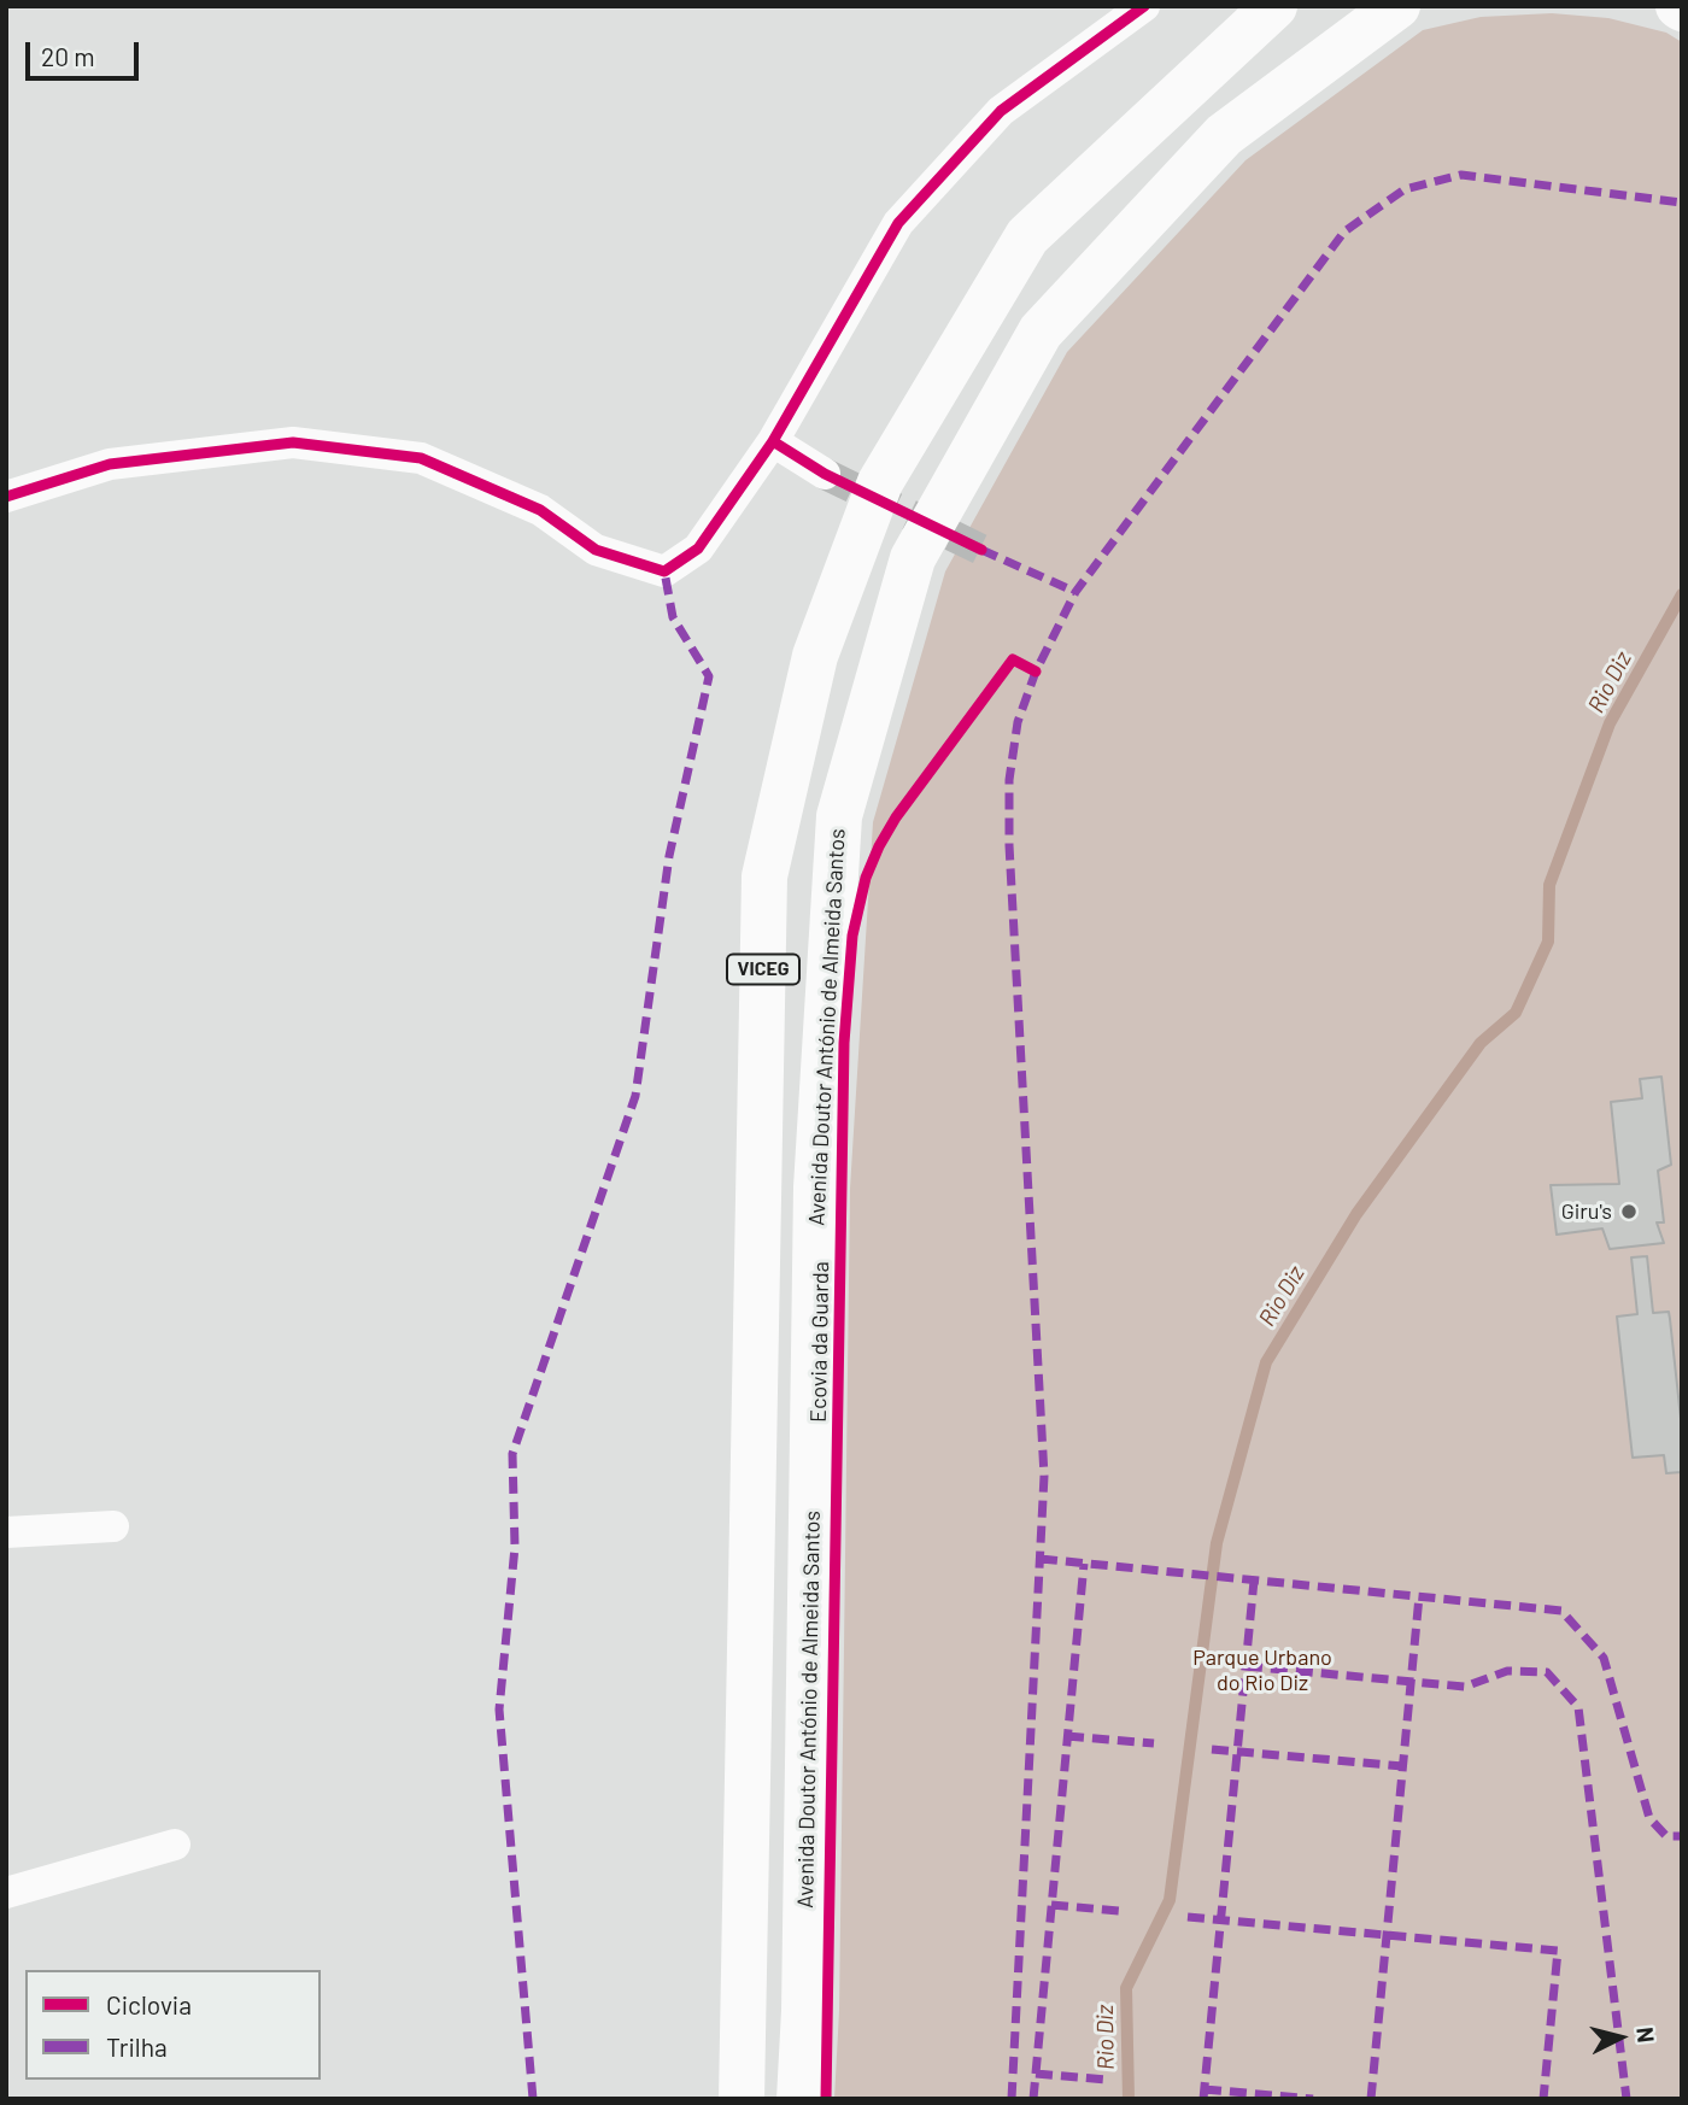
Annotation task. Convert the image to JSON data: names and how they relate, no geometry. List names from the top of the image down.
{
  "streets": {
    "highway": ["VICEG", "Avenida Doutor António de Almeida Santos"],
    "cycle path": ["Ecovia da Guarda"]
  },
  "water": ["Rio Diz"],
  "parks": ["Parque Urbano do Rio Diz"],
  "places": ["Giru's"],
  "legend": ["Ciclovia", "Trilha"],
  "scale_bar": "20 m",
  "north": "right"
}
